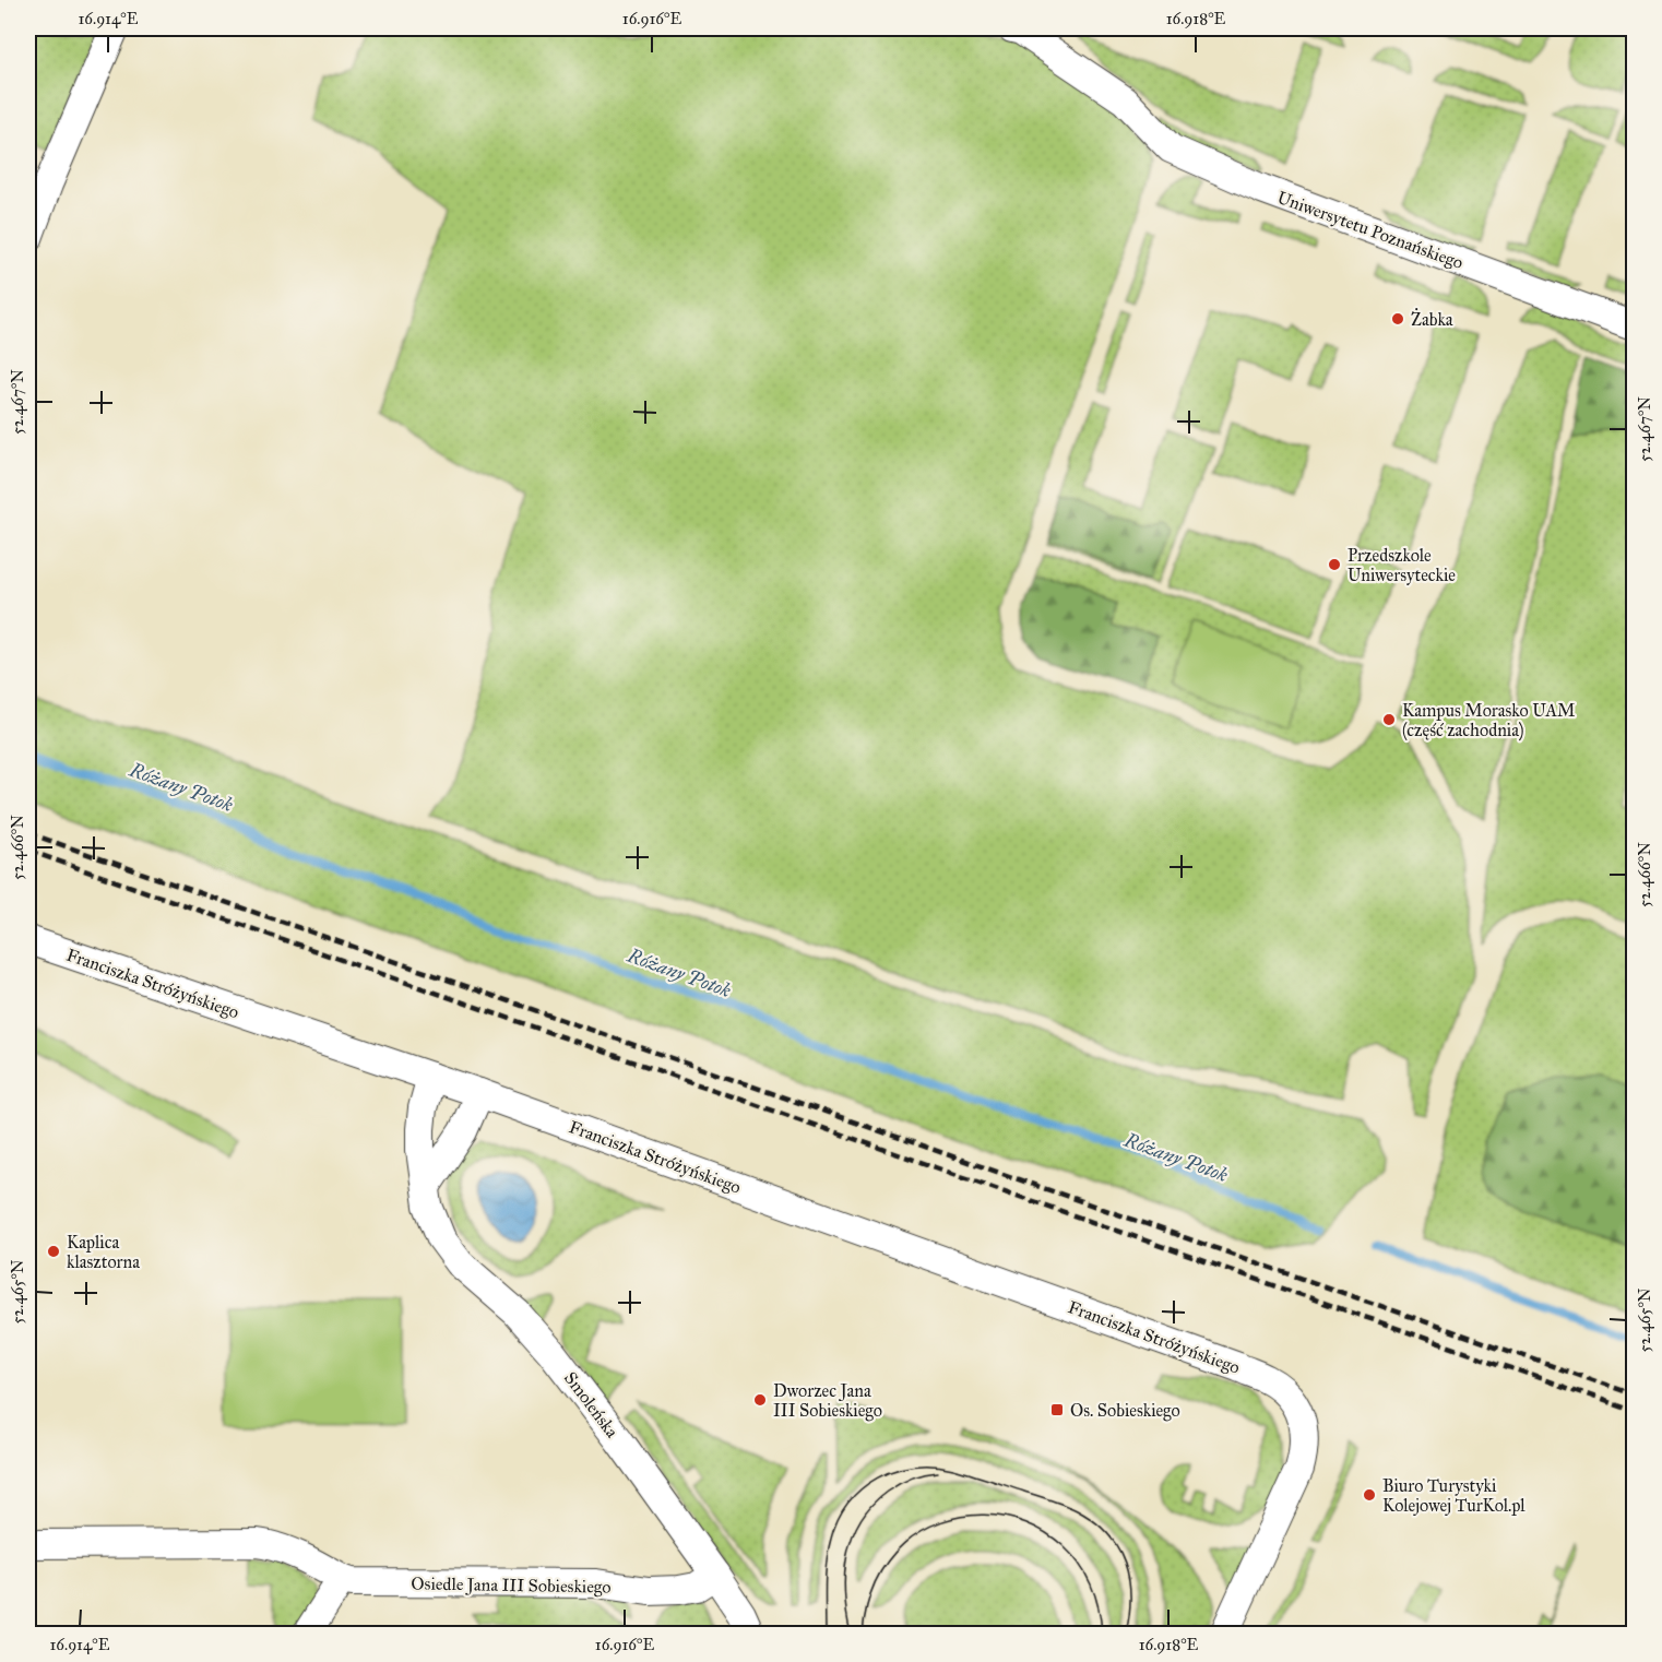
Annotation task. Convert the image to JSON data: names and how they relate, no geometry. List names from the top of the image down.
{
  "streets": {
    "street": [
      "Uniwersytetu Poznańskiego",
      "Franciszka Stróżyńskiego",
      "Smoleńska",
      "Osiedle Jana III Sobieskiego"
    ]
  },
  "crossings": [
    ["Franciszka Stróżyńskiego", "Smoleńska"],
    ["Smoleńska", "Osiedle Jana III Sobieskiego"]
  ],
  "water": ["Różany Potok"],
  "places": {
    "other": [
      "Żabka",
      "Przedszkole Uniwersyteckie",
      "Kampus Morasko UAM (część zachodnia)",
      "Kaplica klasztorna",
      "Dworzec Jana III Sobieskiego",
      "Biuro Turystyki Kolejowej TurKol.pl"
    ],
    "transit": ["Os. Sobieskiego"]
  },
  "coordinates": [
    "16.914°E",
    "16.916°E",
    "16.918°E",
    "52.467°N",
    "52.466°N",
    "52.465°N"
  ]
}
